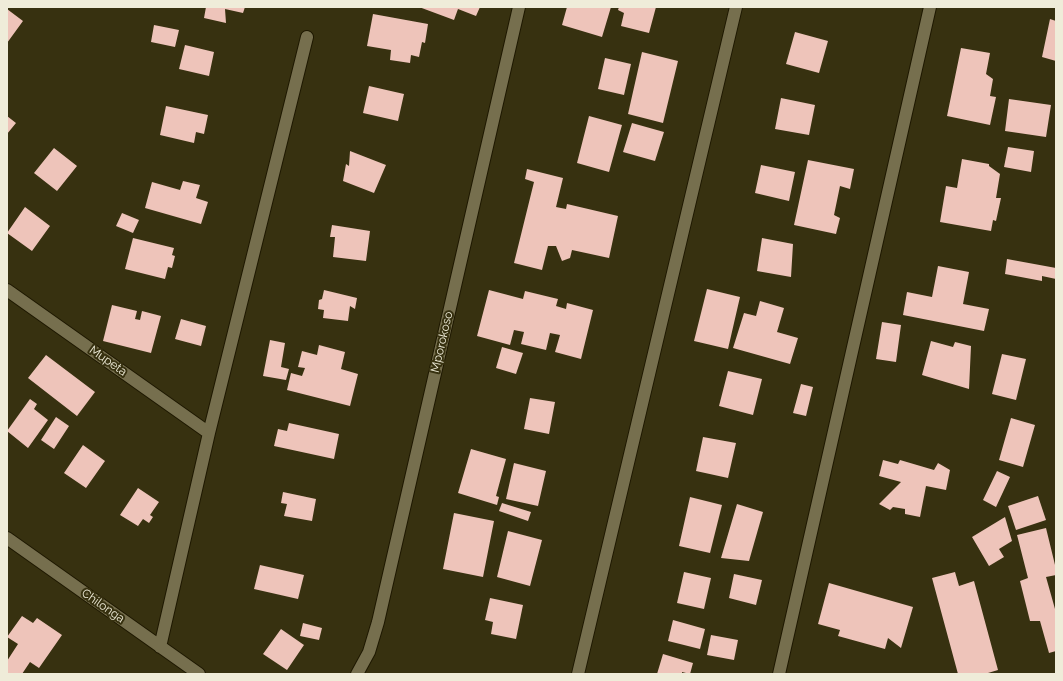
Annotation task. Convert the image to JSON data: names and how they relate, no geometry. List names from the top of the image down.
{
  "streets": {
    "street": ["Mporokoso", "Mupeta", "Chilonga"]
  }
}
